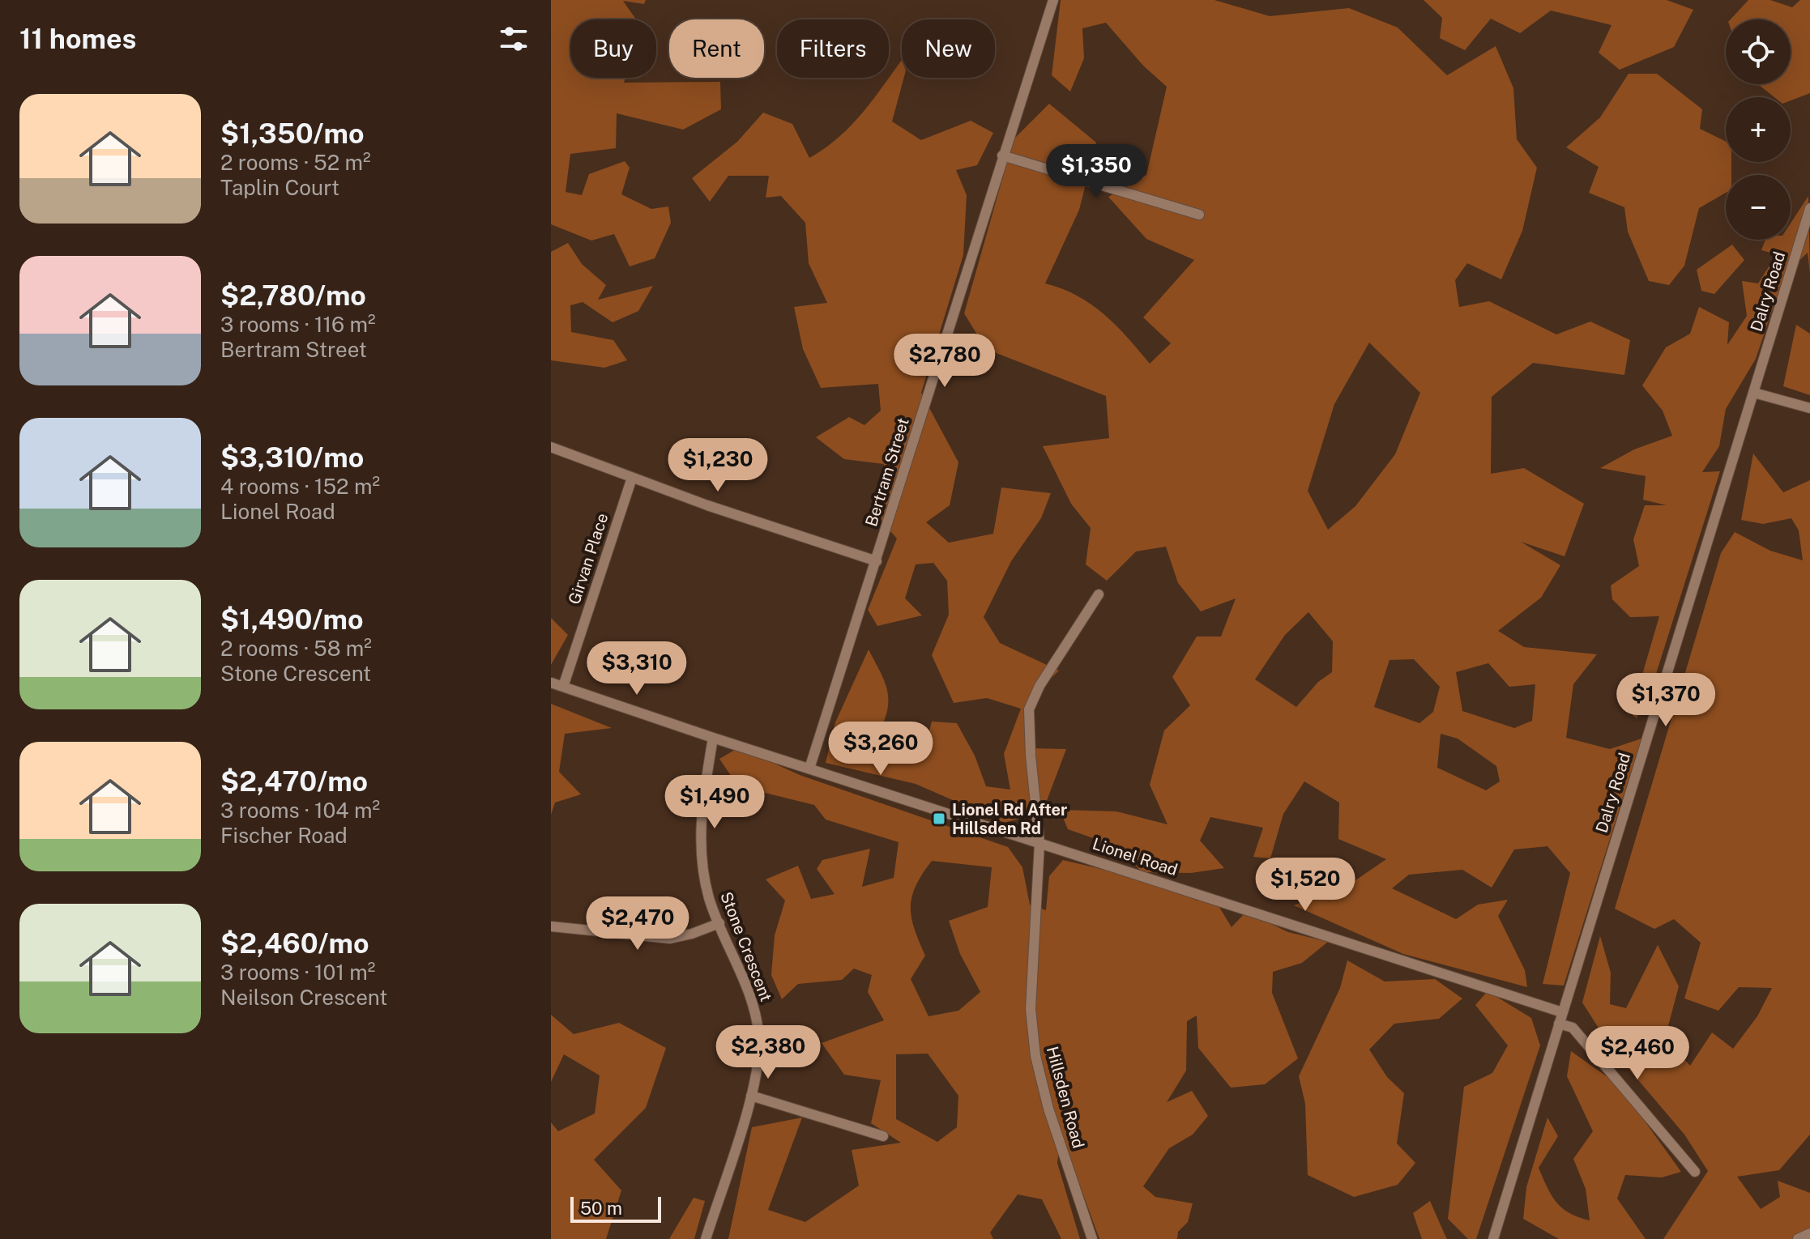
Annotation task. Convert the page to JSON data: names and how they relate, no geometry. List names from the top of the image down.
{
  "streets": {
    "street": [
      "Dalry Road",
      "Bertram Street",
      "Girvan Place",
      "Lionel Road",
      "Stone Crescent",
      "Hillsden Road"
    ]
  },
  "crossings": [
    ["Dalry Road", "Lionel Road"],
    ["Bertram Street", "Lionel Road"],
    ["Girvan Place", "Lionel Road"],
    ["Lionel Road", "Stone Crescent"],
    ["Lionel Road", "Hillsden Road"]
  ],
  "places": {
    "transit": ["Lionel Rd After Hillsden Rd"]
  },
  "scale_bar": "50 m",
  "page": {
    "heading": "11 homes",
    "map_buttons": ["+", "−"],
    "chip": [
      "Buy",
      "Rent",
      "Filters",
      "New"
    ],
    "list": [
      {
        "name": "$1,350/mo",
        "note": "2 rooms · 52 m² · Taplin Court"
      },
      {
        "name": "$2,780/mo",
        "note": "3 rooms · 116 m² · Bertram Street"
      },
      {
        "name": "$3,310/mo",
        "note": "4 rooms · 152 m² · Lionel Road"
      },
      {
        "name": "$1,490/mo",
        "note": "2 rooms · 58 m² · Stone Crescent"
      },
      {
        "name": "$2,470/mo",
        "note": "3 rooms · 104 m² · Fischer Road"
      },
      {
        "name": "$2,460/mo",
        "note": "3 rooms · 101 m² · Neilson Crescent"
      }
    ],
    "price": [
      "$1,350",
      "$2,780",
      "$1,230",
      "$3,310",
      "$1,370",
      "$3,260",
      "$1,490",
      "$1,520",
      "$2,470",
      "$2,380",
      "$2,460"
    ],
    "scale": "50 m"
  }
}
